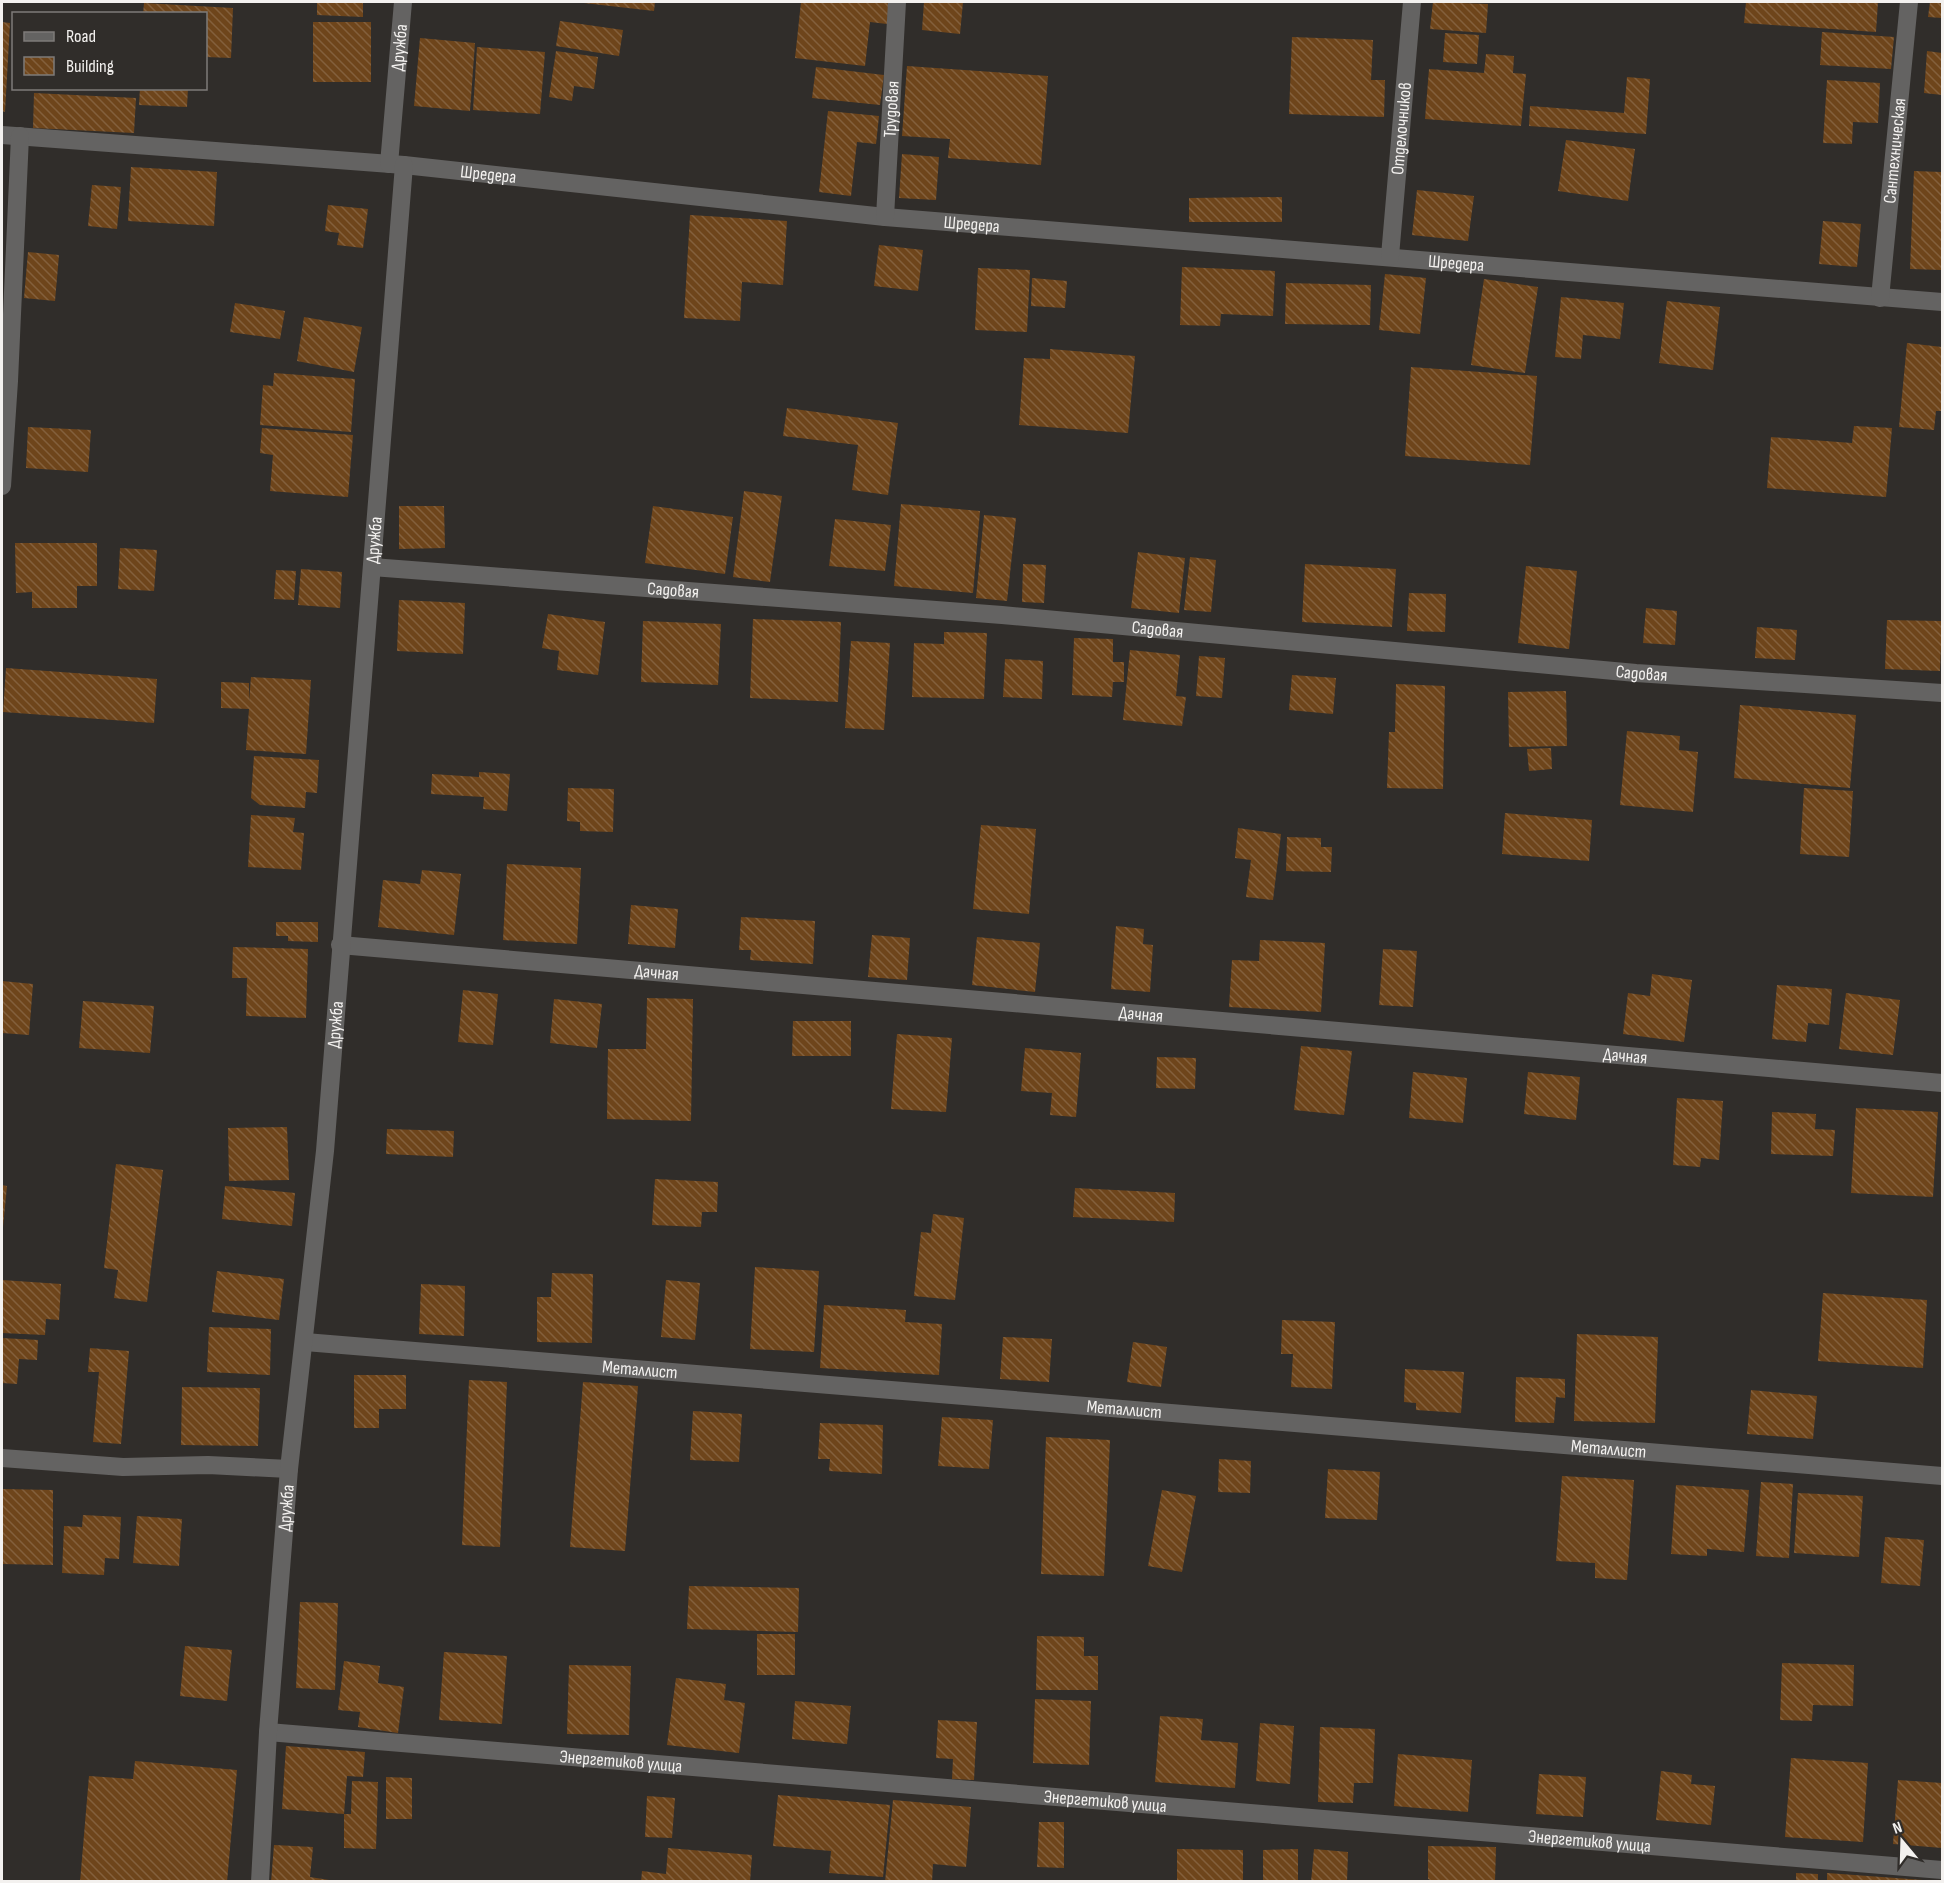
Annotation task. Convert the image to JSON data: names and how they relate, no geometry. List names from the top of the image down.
{
  "streets": {
    "street": [
      "Дружба",
      "Трудовая",
      "Отделочников",
      "Сантехническая",
      "Шредера",
      "Садовая",
      "Дачная",
      "Металлист",
      "Энергетиков улица"
    ]
  },
  "crossings": [
    ["Дружба", "Шредера"],
    ["Дружба", "Садовая"],
    ["Дружба", "Дачная"],
    ["Дружба", "Металлист"],
    ["Дружба", "Энергетиков улица"],
    ["Трудовая", "Шредера"],
    ["Отделочников", "Шредера"],
    ["Сантехническая", "Шредера"]
  ],
  "legend": ["Road", "Building"],
  "north": "top"
}
